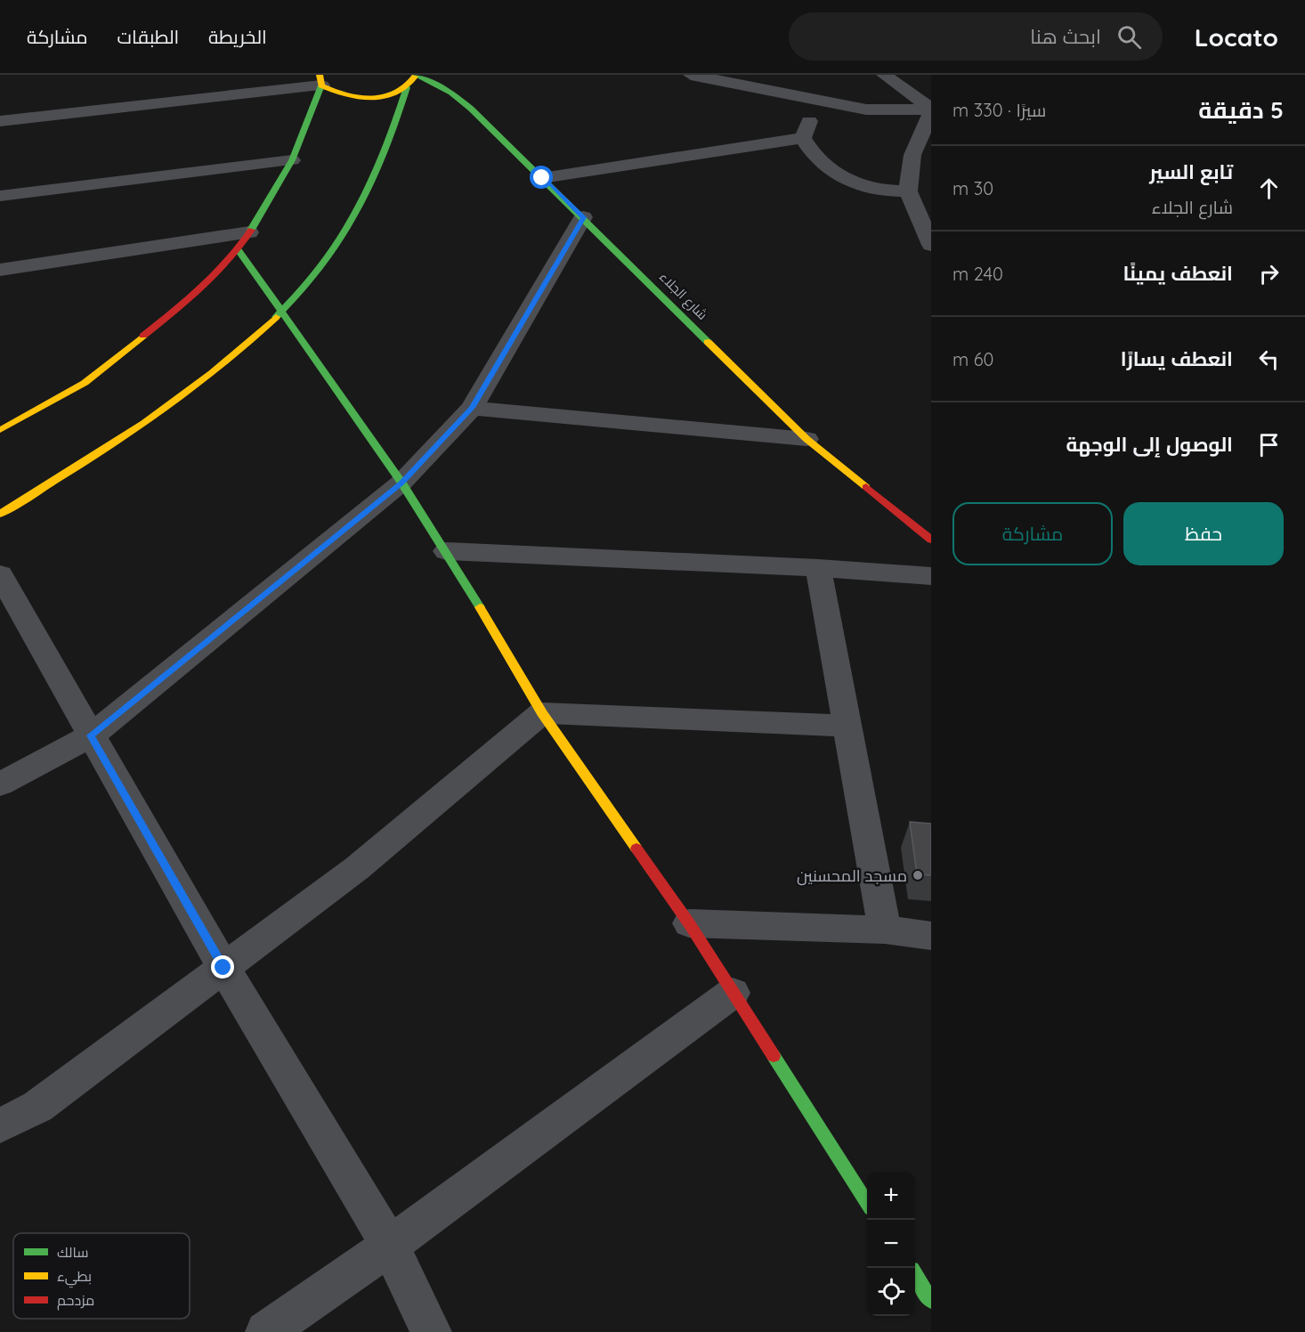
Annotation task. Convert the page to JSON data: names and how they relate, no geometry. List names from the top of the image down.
{
  "streets": {
    "main road": ["شارع الجلاء"]
  },
  "places": ["مسجد المحسنين"],
  "legend": ["سالك", "بطيء", "مزدحم"],
  "page": {
    "header": "Locato",
    "search": "ابحث هنا",
    "nav": ["الخريطة", "الطبقات", "مشاركة"],
    "heading": ["5 دقيقة", "سيرًا · 330 m"],
    "list": [
      ["تابع السير", "شارع الجلاء", "30 m"],
      ["انعطف يمينًا", "240 m"],
      ["انعطف يسارًا", "60 m"],
      "الوصول إلى الوجهة"
    ],
    "buttons": ["حفظ", "مشاركة"],
    "map_buttons": ["+", "−"]
  }
}
